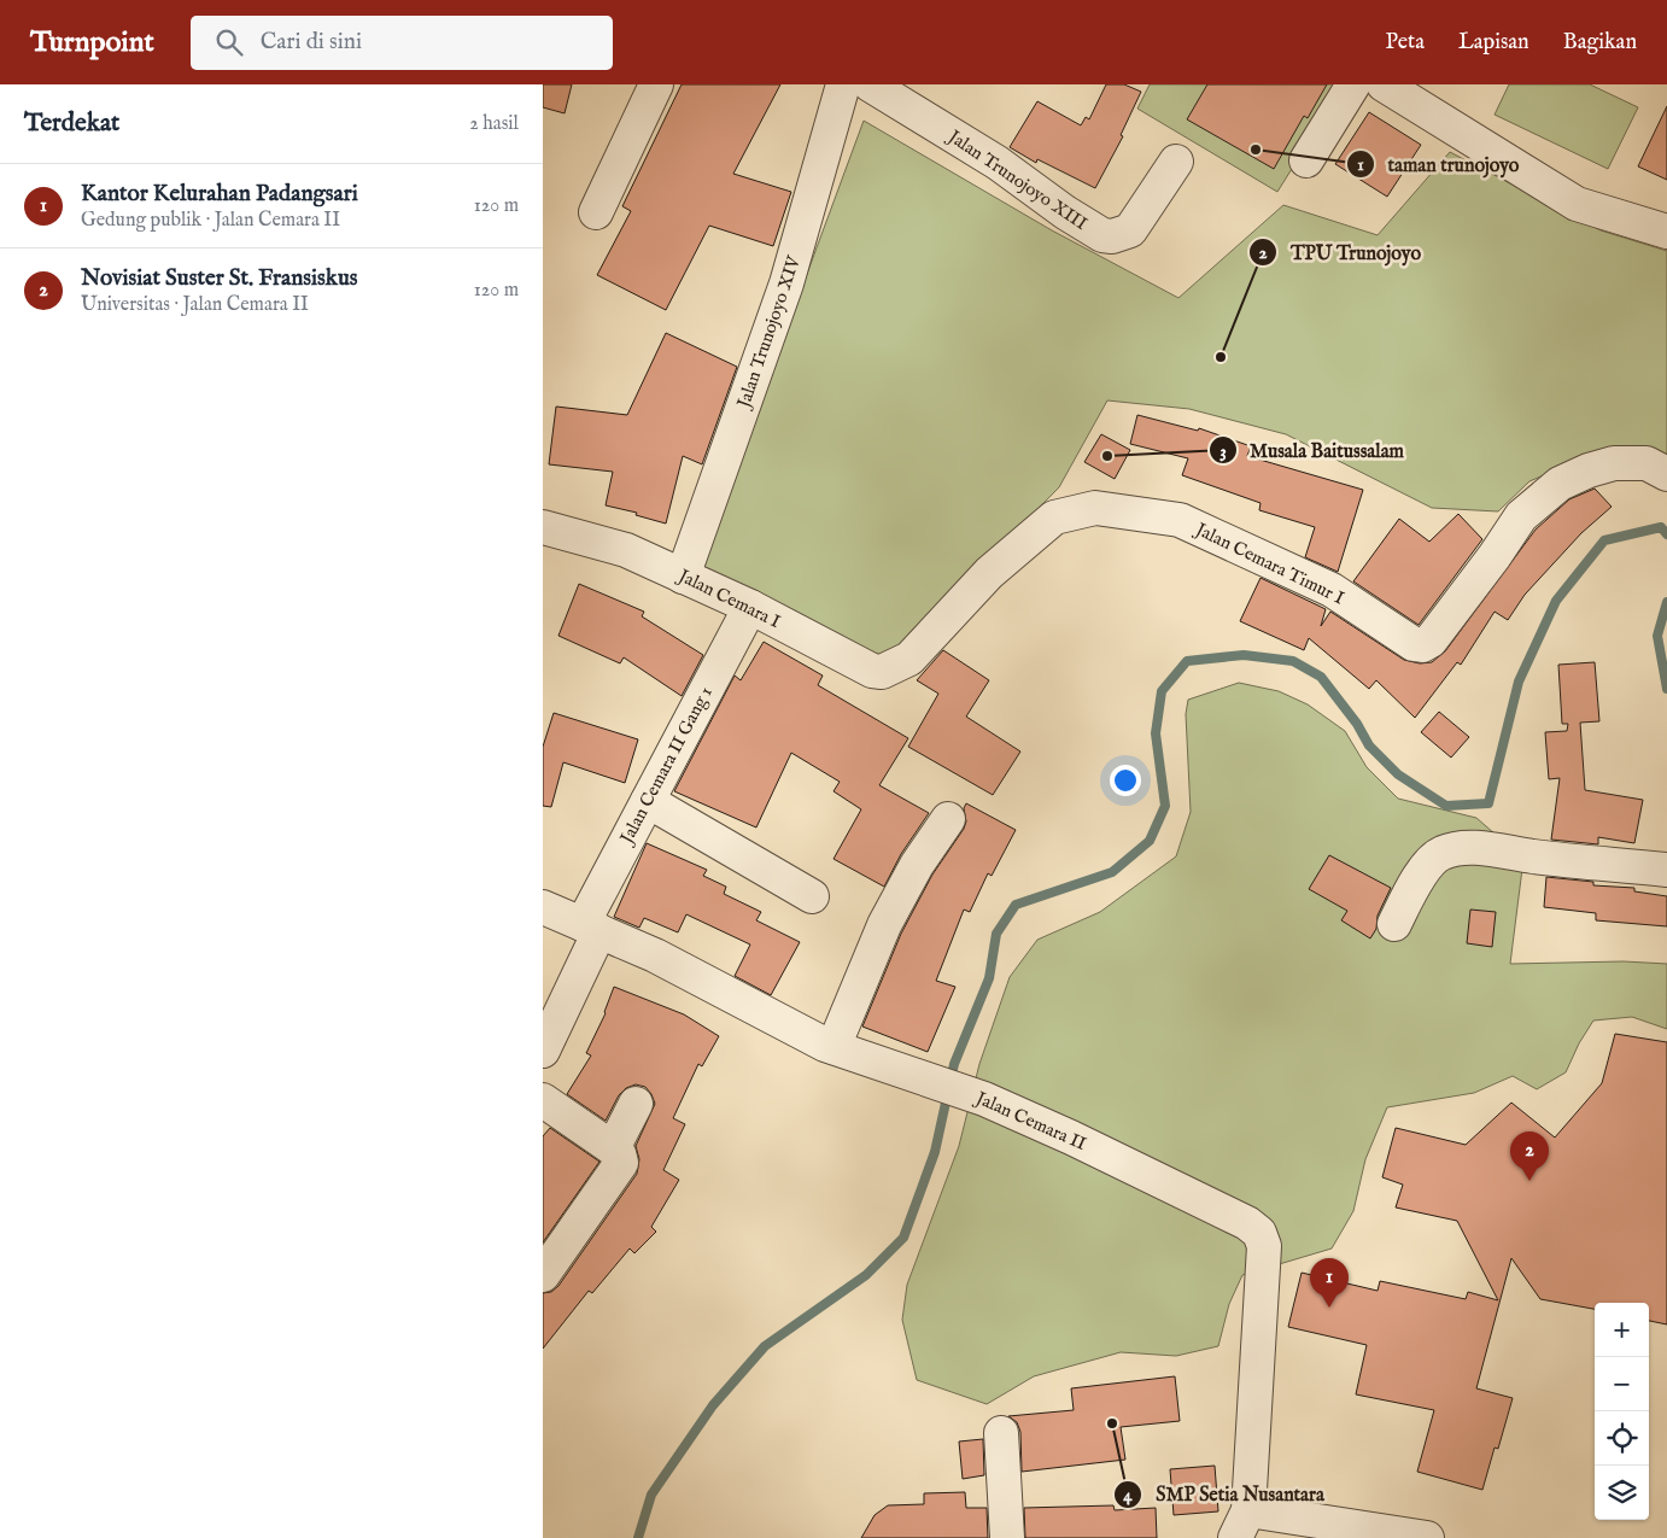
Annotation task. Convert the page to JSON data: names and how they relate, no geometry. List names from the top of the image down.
{
  "streets": {
    "street": [
      "Jalan Trunojoyo XIII",
      "Jalan Trunojoyo XIV",
      "Jalan Cemara Timur I",
      "Jalan Cemara I",
      "Jalan Cemara II Gang 1",
      "Jalan Cemara II"
    ]
  },
  "crossings": [
    ["Jalan Trunojoyo XIV", "Jalan Cemara I"],
    ["Jalan Cemara Timur I", "Jalan Cemara I"],
    ["Jalan Cemara I", "Jalan Cemara II Gang 1"],
    ["Jalan Cemara II Gang 1", "Jalan Cemara II"]
  ],
  "places": [
    "taman trunojoyo",
    "TPU Trunojoyo",
    "Musala Baitussalam",
    "SMP Setia Nusantara"
  ],
  "page": {
    "header": "Turnpoint",
    "search": "Cari di sini",
    "nav": ["Peta", "Lapisan", "Bagikan"],
    "heading": ["Terdekat", "2 hasil"],
    "list": [
      {
        "mark": "1",
        "name": "Kantor Kelurahan Padangsari",
        "note": "Gedung publik · Jalan Cemara II",
        "value": "120 m"
      },
      {
        "mark": "2",
        "name": "Novisiat Suster St. Fransiskus",
        "note": "Universitas · Jalan Cemara II",
        "value": "120 m"
      }
    ],
    "pins": ["2", "1"],
    "map_buttons": ["+", "−"]
  }
}
